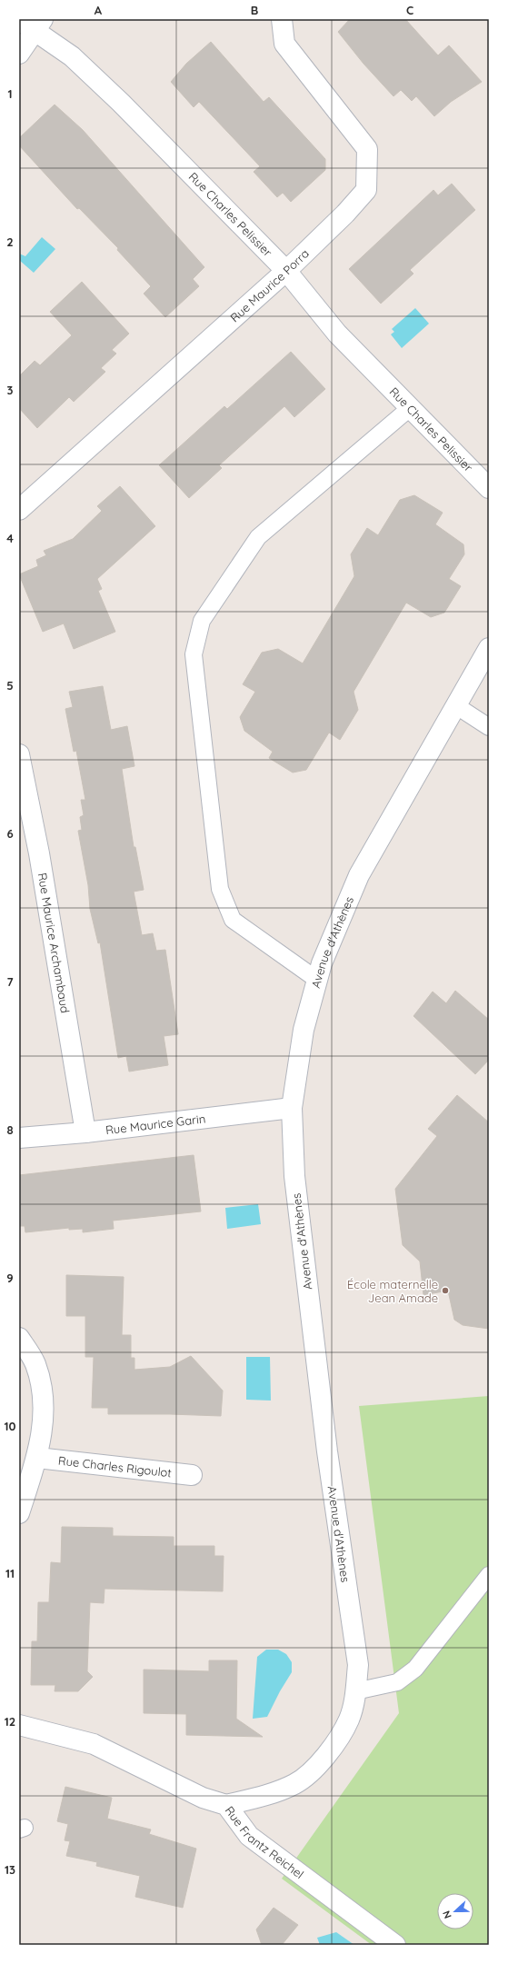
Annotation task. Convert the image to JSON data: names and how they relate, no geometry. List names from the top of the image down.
{
  "streets": {
    "street": [
      "Rue Charles Pelissier",
      "Rue Maurice Porra",
      "Avenue d'Athènes",
      "Rue Maurice Archambaud",
      "Rue Maurice Garin",
      "Rue Charles Rigoulot",
      "Rue Frantz Reichel"
    ]
  },
  "crossings": [
    ["Rue Charles Pelissier", "Rue Maurice Porra"],
    ["Avenue d'Athènes", "Rue Maurice Garin"],
    ["Avenue d'Athènes", "Rue Frantz Reichel"],
    ["Rue Maurice Archambaud", "Rue Maurice Garin"]
  ],
  "places": ["École maternelle Jean Amade"],
  "north": "left",
  "grid": {
    "columns": ["A", "B", "C"],
    "rows": [
      "1",
      "2",
      "3",
      "4",
      "5",
      "6",
      "7",
      "8",
      "9",
      "10",
      "11",
      "12",
      "13"
    ]
  }
}
